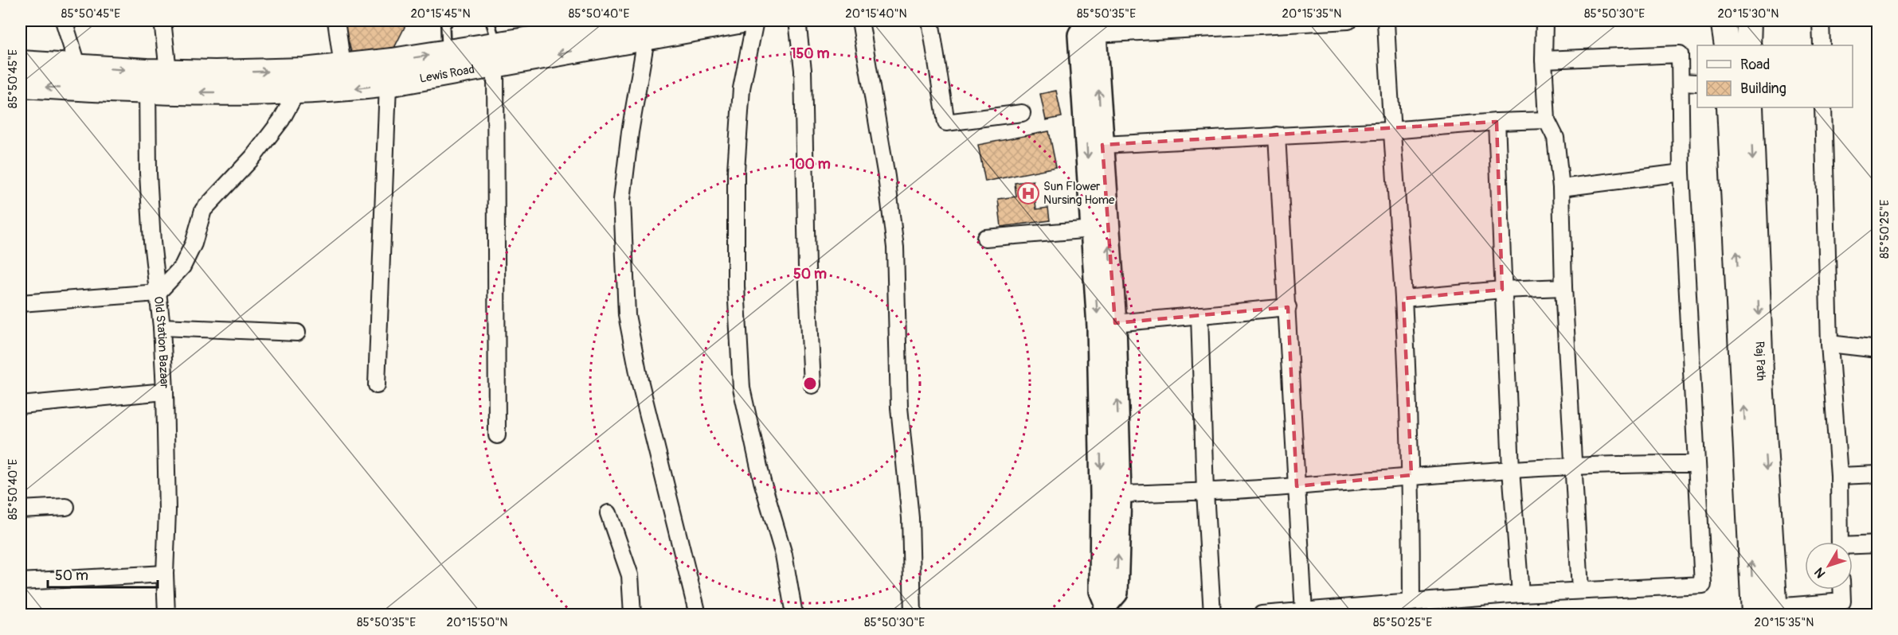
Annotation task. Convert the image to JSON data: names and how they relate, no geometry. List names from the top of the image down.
{
  "streets": {
    "main road": ["Lewis Road", "Raj Path"],
    "street": ["Old Station Bazaar"]
  },
  "crossings": [
    ["Lewis Road", "Old Station Bazaar"]
  ],
  "places": {
    "hospital": ["Sun Flower Nursing Home"]
  },
  "legend": ["Road", "Building"],
  "scale_bar": "50 m",
  "north": "bottom left",
  "coordinates": [
    "85°50'45\"E",
    "20°15'45\"N",
    "85°50'40\"E",
    "20°15'40\"N",
    "85°50'35\"E",
    "20°15'35\"N",
    "85°50'30\"E",
    "20°15'30\"N",
    "85°50'25\"E",
    "20°15'50\"N"
  ],
  "rings": ["150 m", "100 m", "50 m"]
}
